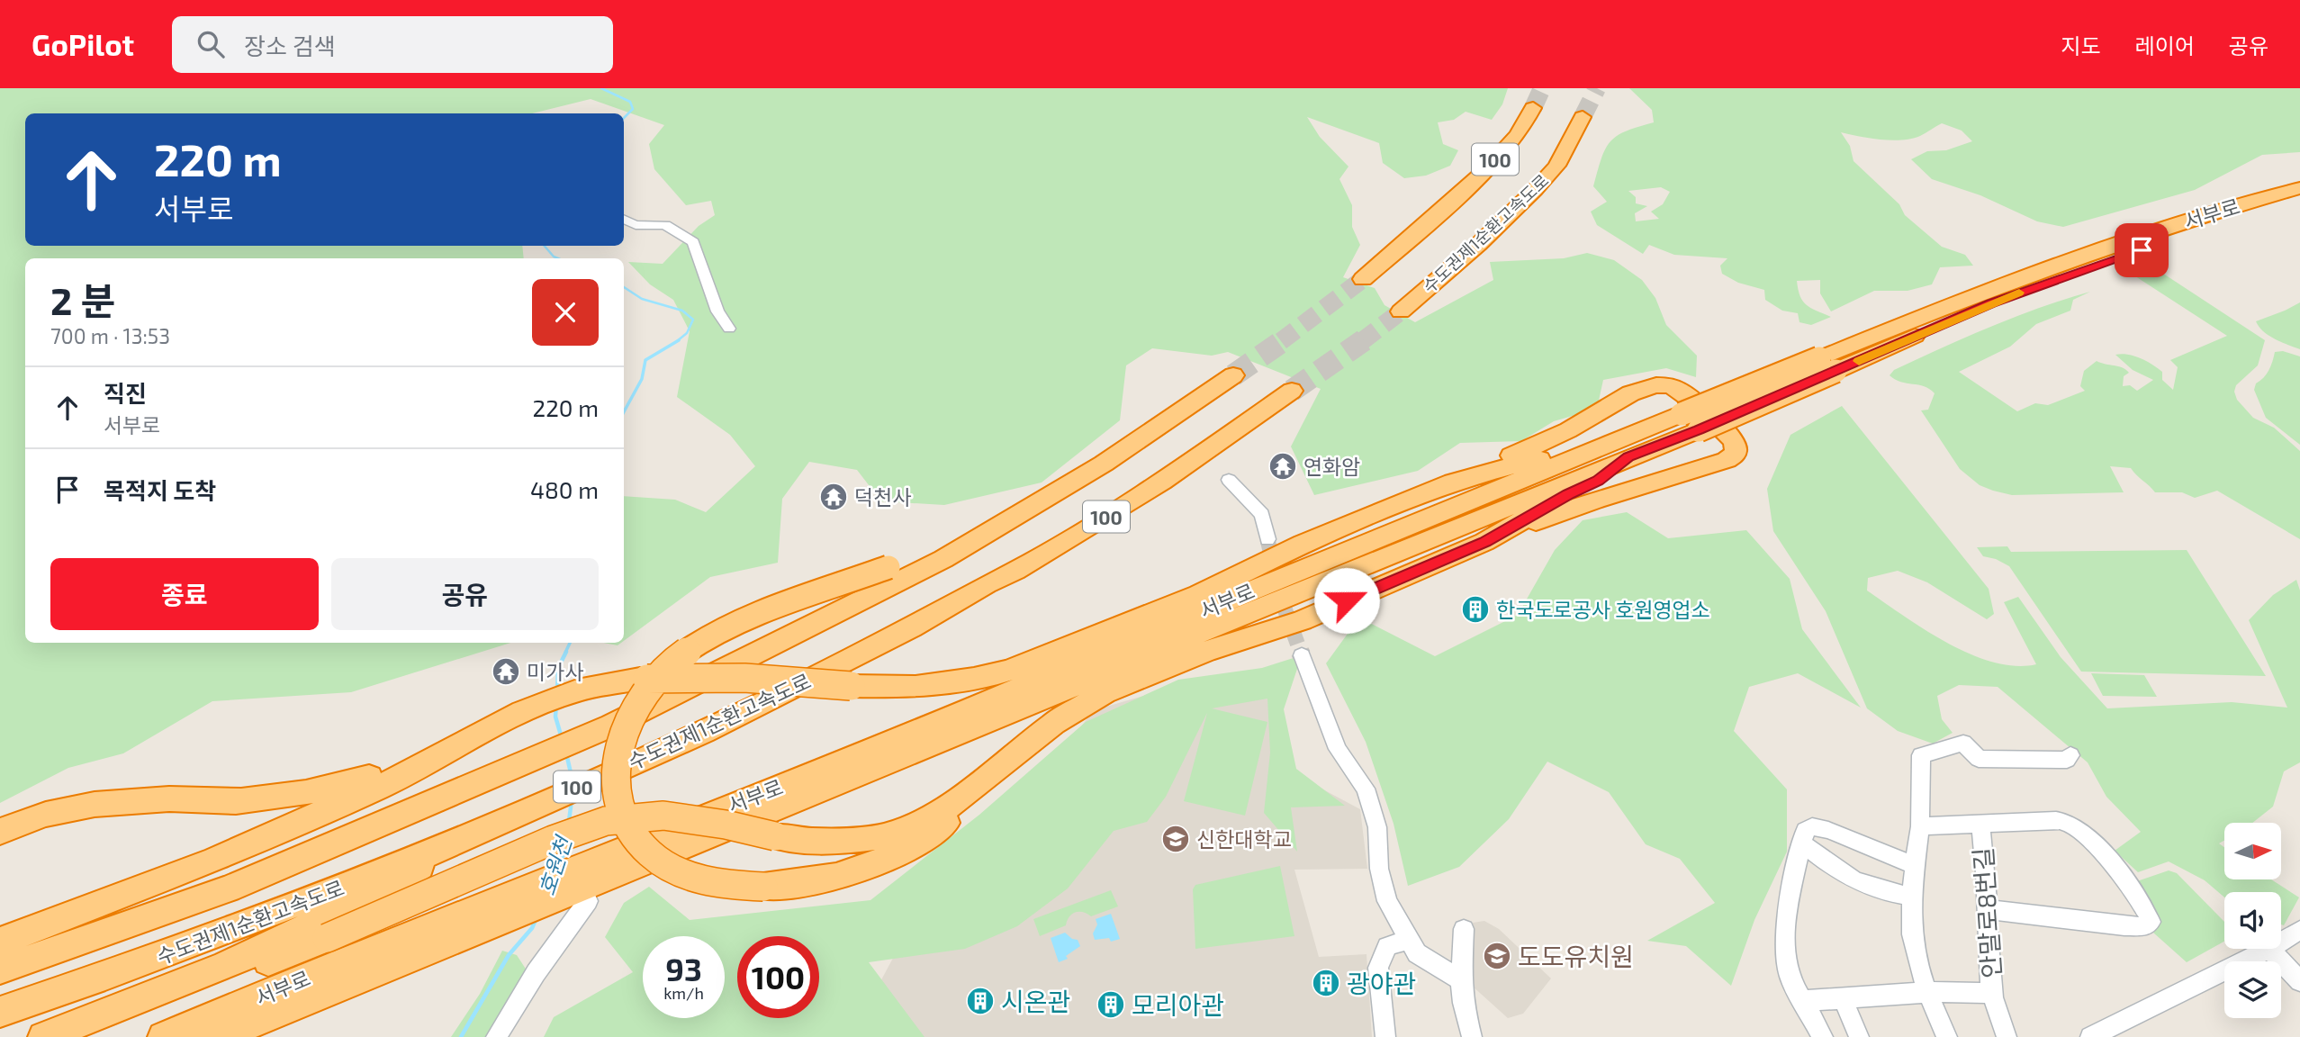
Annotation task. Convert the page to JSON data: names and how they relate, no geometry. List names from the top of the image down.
{
  "streets": {
    "highway": ["100", "서부로", "수도권제1순환고속도로"],
    "street": ["안말로8번길"]
  },
  "crossings": [
    ["100", "수도권제1순환고속도로"]
  ],
  "water": ["호원천"],
  "places": {
    "temple": ["연화암", "덕천사", "미가사"],
    "building": [
      "한국도로공사 호원영업소",
      "광야관",
      "시온관",
      "모리아관"
    ],
    "school or university": ["신한대학교", "도도유치원"]
  },
  "north": "right",
  "page": {
    "header": "GoPilot",
    "search": "장소 검색",
    "nav": ["지도", "레이어", "공유"],
    "turn": ["220 m", "서부로"],
    "heading": ["2 분", "700 m · 13:53"],
    "list": [
      {
        "name": "직진",
        "note": "서부로",
        "value": "220 m"
      },
      {
        "name": "목적지 도착",
        "value": "480 m"
      }
    ],
    "buttons": ["종료", "공유"],
    "speed": "93 km/h",
    "limit": "100"
  }
}
